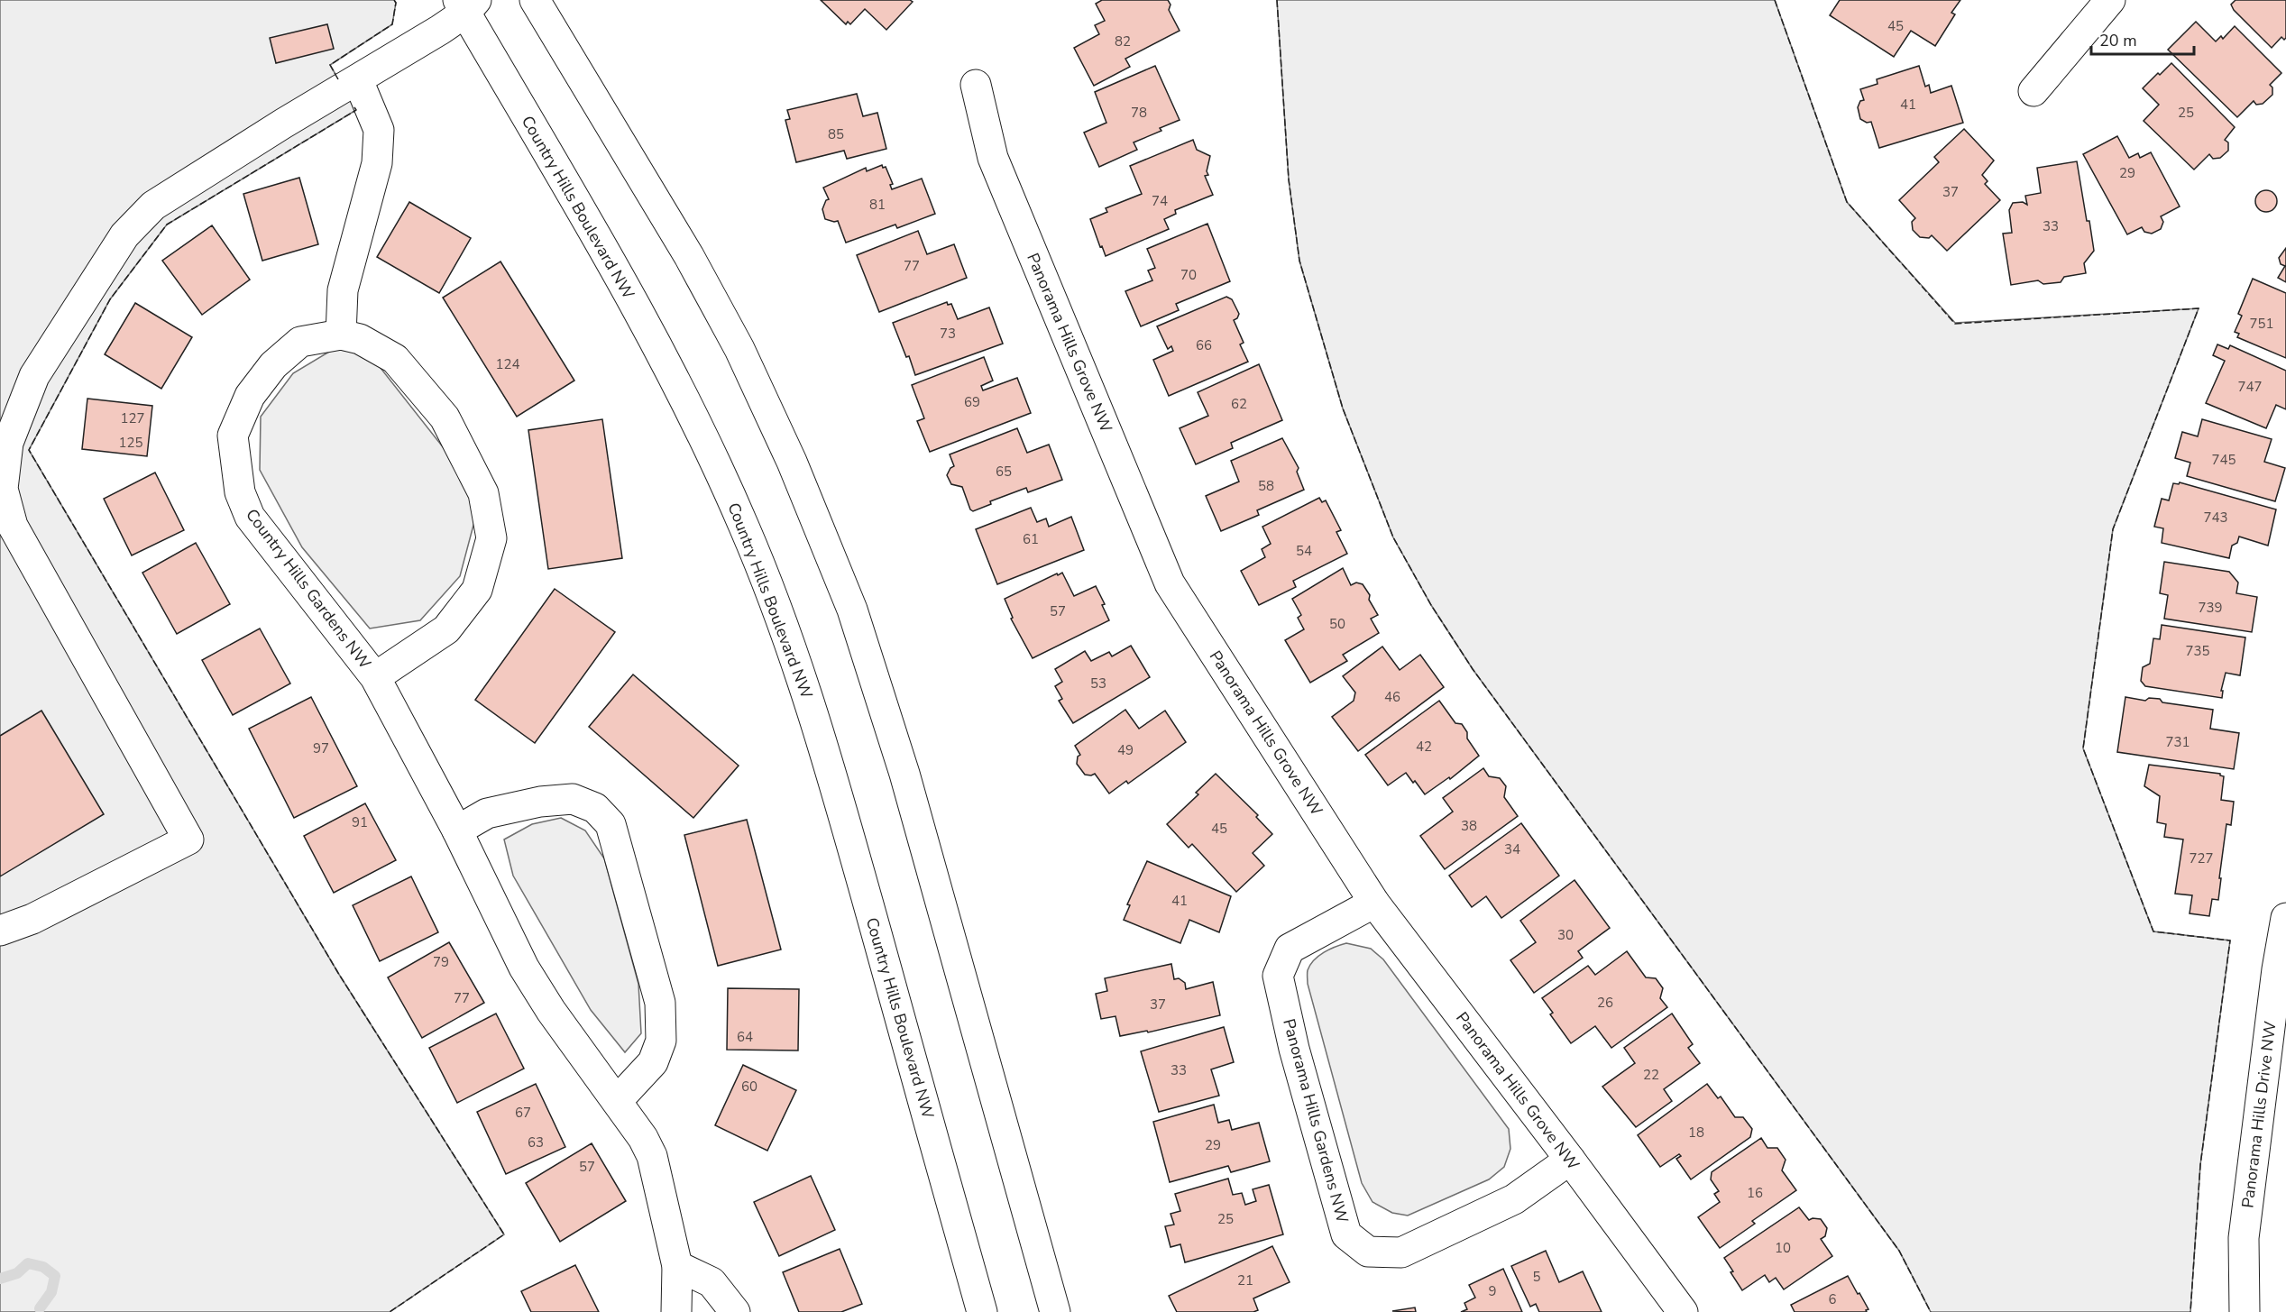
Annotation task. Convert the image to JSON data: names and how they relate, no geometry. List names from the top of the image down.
{
  "streets": {
    "street": [
      "Country Hills Boulevard NW",
      "Panorama Hills Grove NW",
      "Country Hills Gardens NW",
      "Panorama Hills Drive NW",
      "Panorama Hills Gardens NW"
    ]
  },
  "crossings": [
    ["Panorama Hills Grove NW", "Panorama Hills Gardens NW"]
  ],
  "house_numbers": [
    "45",
    "82",
    "41",
    "78",
    "25",
    "85",
    "29",
    "37",
    "74",
    "81",
    "33",
    "77",
    "70",
    "751",
    "73",
    "66",
    "124",
    "747",
    "69",
    "62",
    "127",
    "125",
    "745",
    "65",
    "58",
    "743",
    "61",
    "54",
    "739",
    "57",
    "50",
    "735",
    "53",
    "46",
    "731",
    "42",
    "97",
    "49",
    "91",
    "38",
    "45",
    "34",
    "727",
    "41",
    "30",
    "79",
    "77",
    "26",
    "37",
    "64",
    "33",
    "22",
    "60",
    "67",
    "18",
    "63",
    "29",
    "57",
    "16",
    "25",
    "10",
    "5",
    "21",
    "9",
    "6"
  ],
  "scale_bar": "20 m"
}
